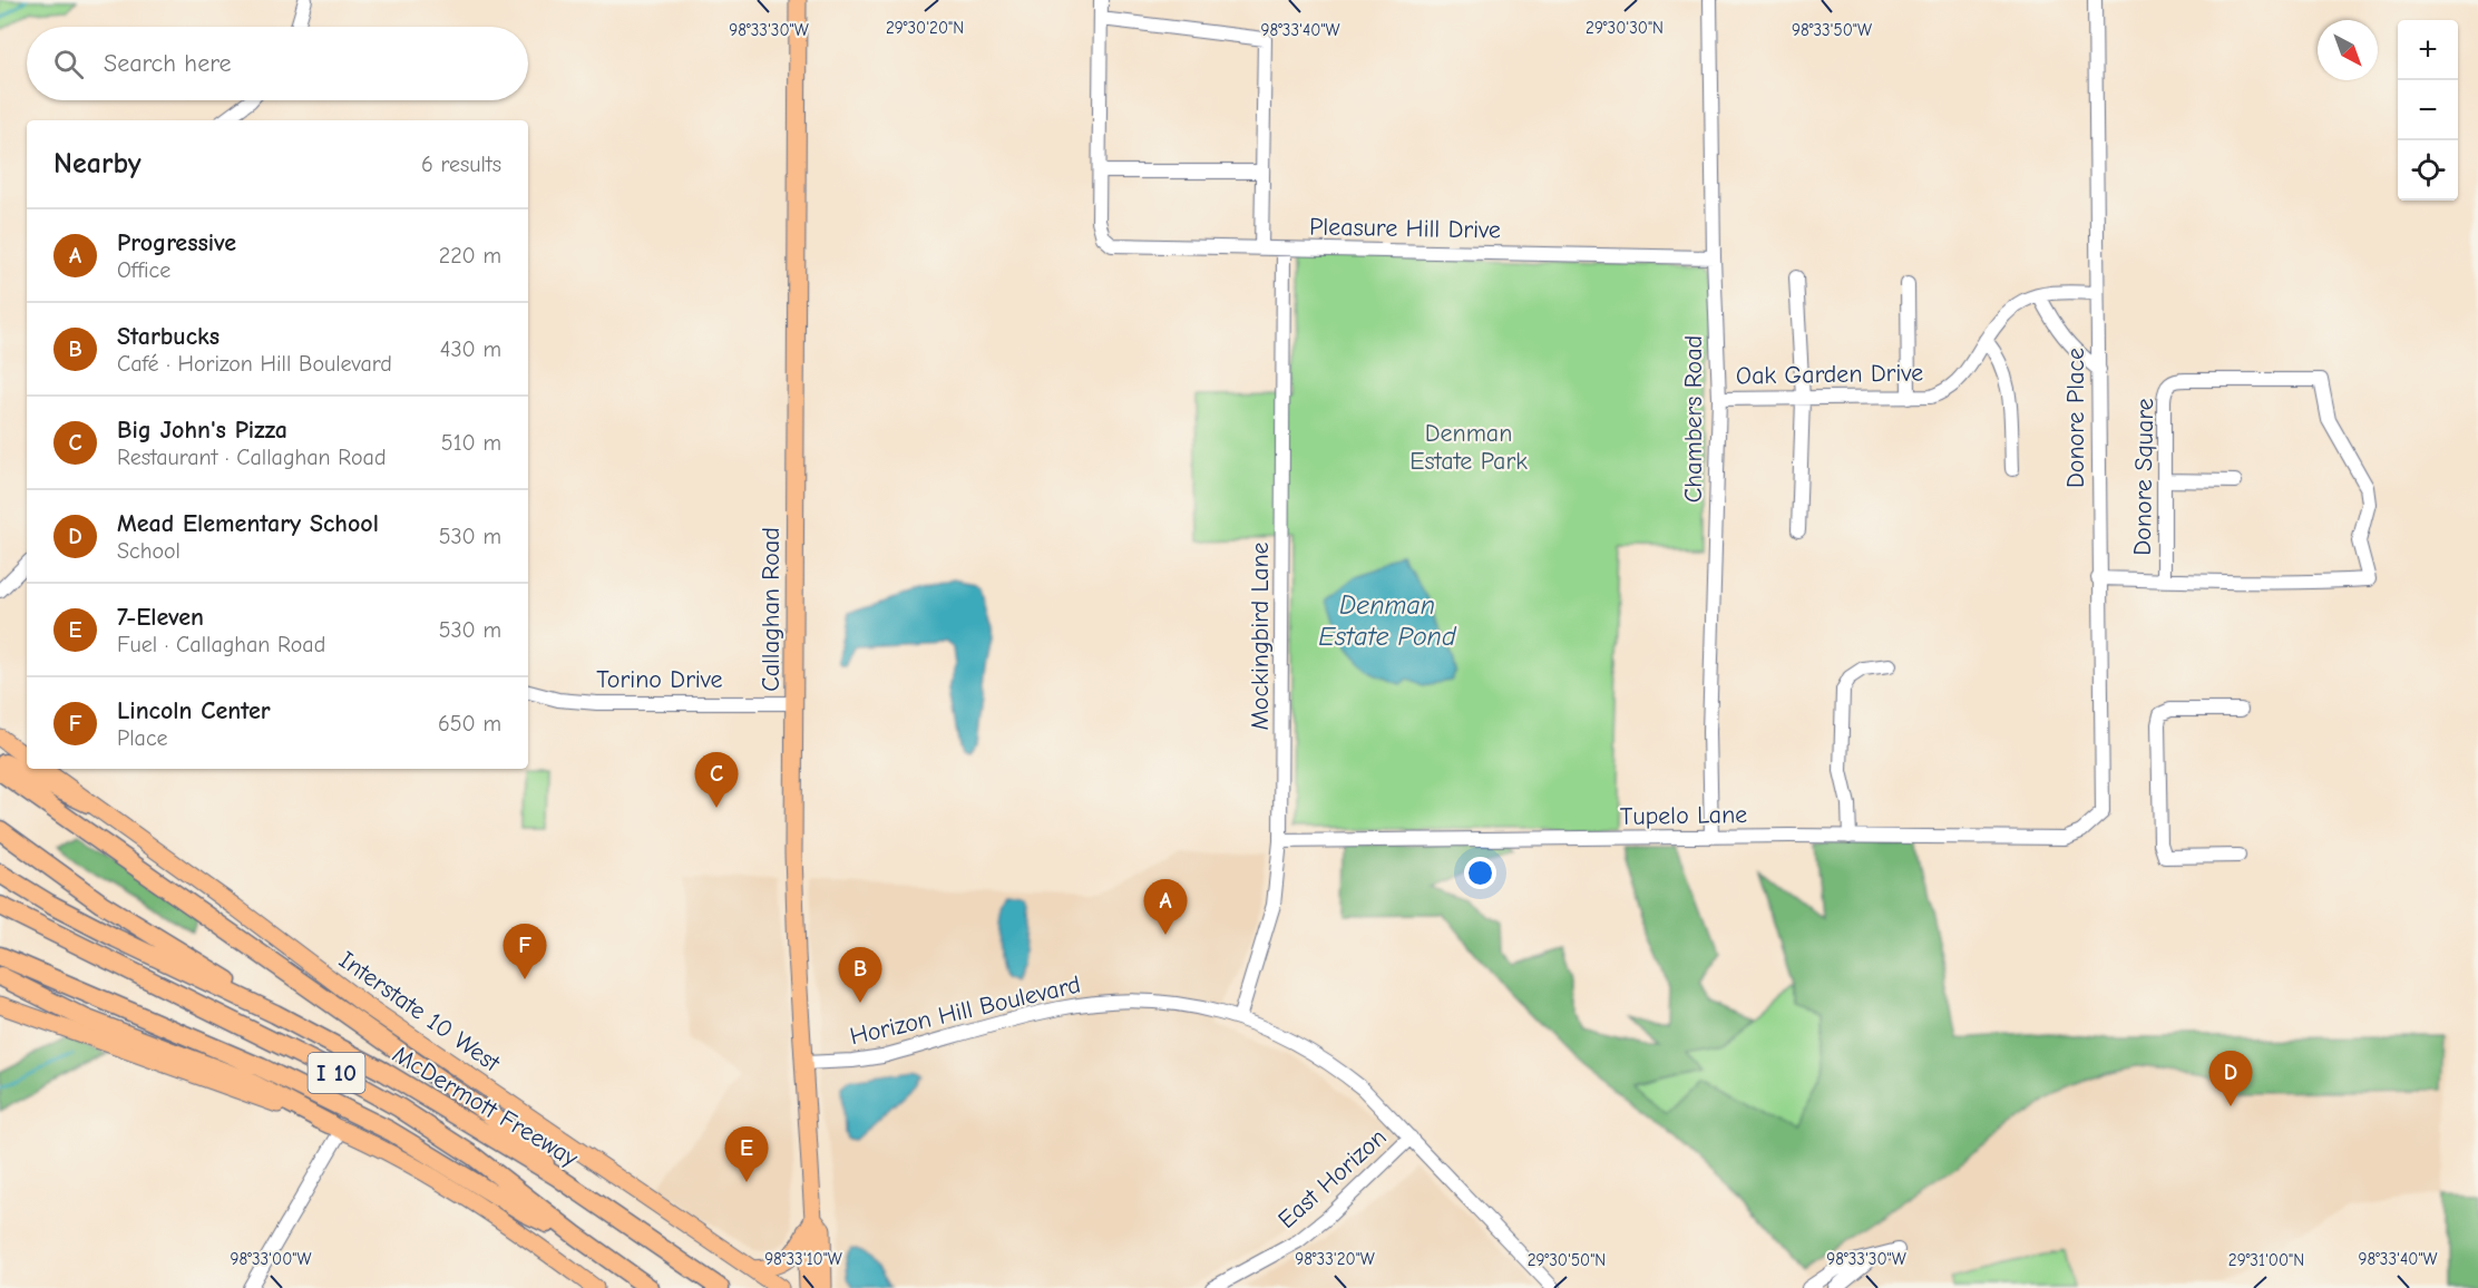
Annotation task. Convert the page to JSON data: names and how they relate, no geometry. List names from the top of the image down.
{
  "streets": {
    "highway": ["I 10", "McDermott Freeway"],
    "main road": ["Callaghan Road", "Interstate 10 West"],
    "street": [
      "Pleasure Hill Drive",
      "Oak Garden Drive",
      "Donore Place",
      "Chambers Road",
      "Donore Square",
      "Mockingbird Lane",
      "Torino Drive",
      "Tupelo Lane",
      "Horizon Hill Boulevard",
      "East Horizon"
    ]
  },
  "crossings": [
    ["Pleasure Hill Drive", "Chambers Road"],
    ["Pleasure Hill Drive", "Mockingbird Lane"],
    ["Oak Garden Drive", "Donore Place"],
    ["Oak Garden Drive", "Chambers Road"],
    ["Donore Place", "Donore Square"],
    ["Donore Place", "Tupelo Lane"],
    ["Chambers Road", "Tupelo Lane"],
    ["Callaghan Road", "Torino Drive"],
    ["Callaghan Road", "Horizon Hill Boulevard"],
    ["Mockingbird Lane", "Tupelo Lane"],
    ["Mockingbird Lane", "Horizon Hill Boulevard"],
    ["Horizon Hill Boulevard", "East Horizon"]
  ],
  "water": ["Denman Estate Pond"],
  "parks": ["Denman Estate Park"],
  "north": "bottom right",
  "page": {
    "map_buttons": ["+", "−"],
    "search": "Search here",
    "heading": ["Nearby", "6 results"],
    "list": [
      {
        "mark": "A",
        "name": "Progressive",
        "note": "Office",
        "value": "220 m"
      },
      {
        "mark": "B",
        "name": "Starbucks",
        "note": "Café · Horizon Hill Boulevard",
        "value": "430 m"
      },
      {
        "mark": "C",
        "name": "Big John's Pizza",
        "note": "Restaurant · Callaghan Road",
        "value": "510 m"
      },
      {
        "mark": "D",
        "name": "Mead Elementary School",
        "note": "School",
        "value": "530 m"
      },
      {
        "mark": "E",
        "name": "7-Eleven",
        "note": "Fuel · Callaghan Road",
        "value": "530 m"
      },
      {
        "mark": "F",
        "name": "Lincoln Center",
        "note": "Place",
        "value": "650 m"
      }
    ],
    "pins": [
      "C",
      "A",
      "F",
      "B",
      "D",
      "E"
    ]
  },
  "coordinates": [
    "29°30'20\"N",
    "29°30'30\"N",
    "98°33'40\"W",
    "98°33'30\"W",
    "98°33'50\"W",
    "98°33'00\"W",
    "98°33'10\"W",
    "98°33'20\"W",
    "29°30'50\"N",
    "29°31'00\"N"
  ]
}
